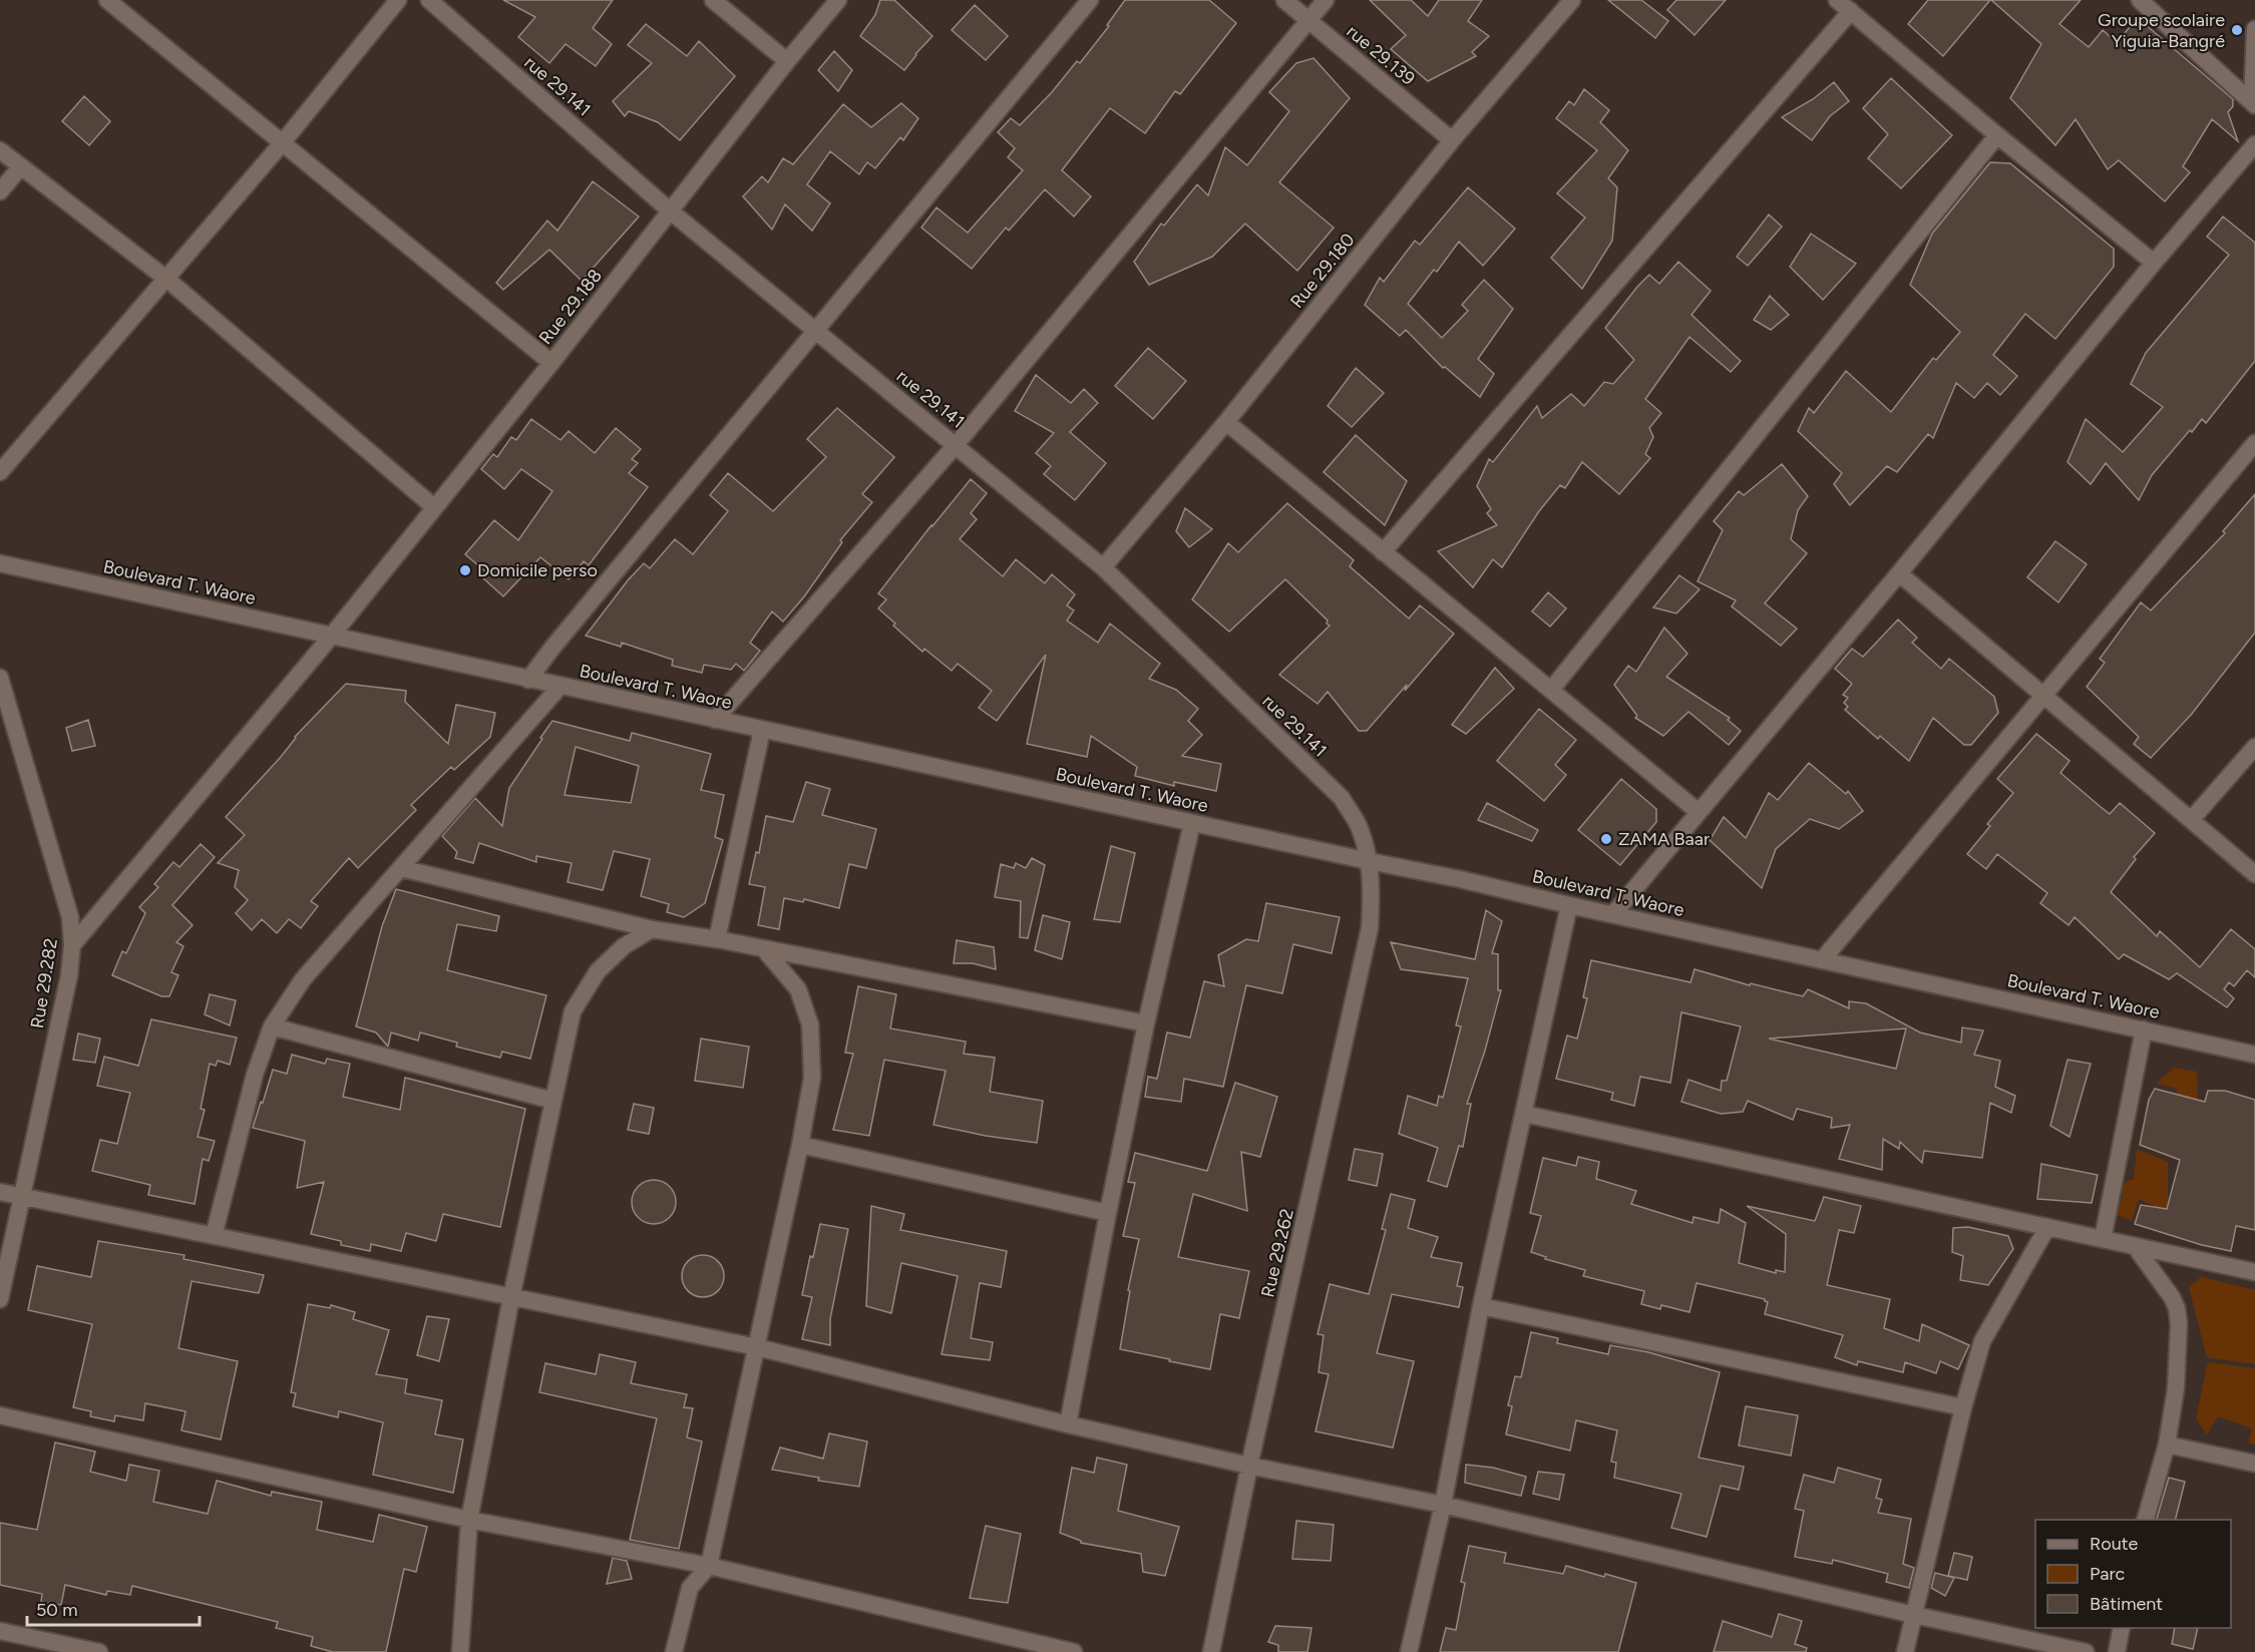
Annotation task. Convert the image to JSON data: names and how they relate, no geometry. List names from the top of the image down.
{
  "streets": {
    "street": [
      "rue 29.139",
      "rue 29.141",
      "Rue 29.180",
      "Rue 29.188",
      "Boulevard T. Waore",
      "Rue 29.282",
      "Rue 29.262"
    ]
  },
  "crossings": [
    ["rue 29.139", "Rue 29.180"],
    ["rue 29.141", "Rue 29.180"],
    ["rue 29.141", "Rue 29.188"],
    ["rue 29.141", "Boulevard T. Waore"],
    ["rue 29.141", "Rue 29.262"],
    ["Rue 29.188", "Boulevard T. Waore"],
    ["Rue 29.188", "Rue 29.282"],
    ["Boulevard T. Waore", "Rue 29.262"]
  ],
  "places": ["Groupe scolaire Yiguia-Bangré", "Domicile perso", "ZAMA Baar"],
  "legend": ["Route", "Parc", "Bâtiment"],
  "scale_bar": "50 m"
}
